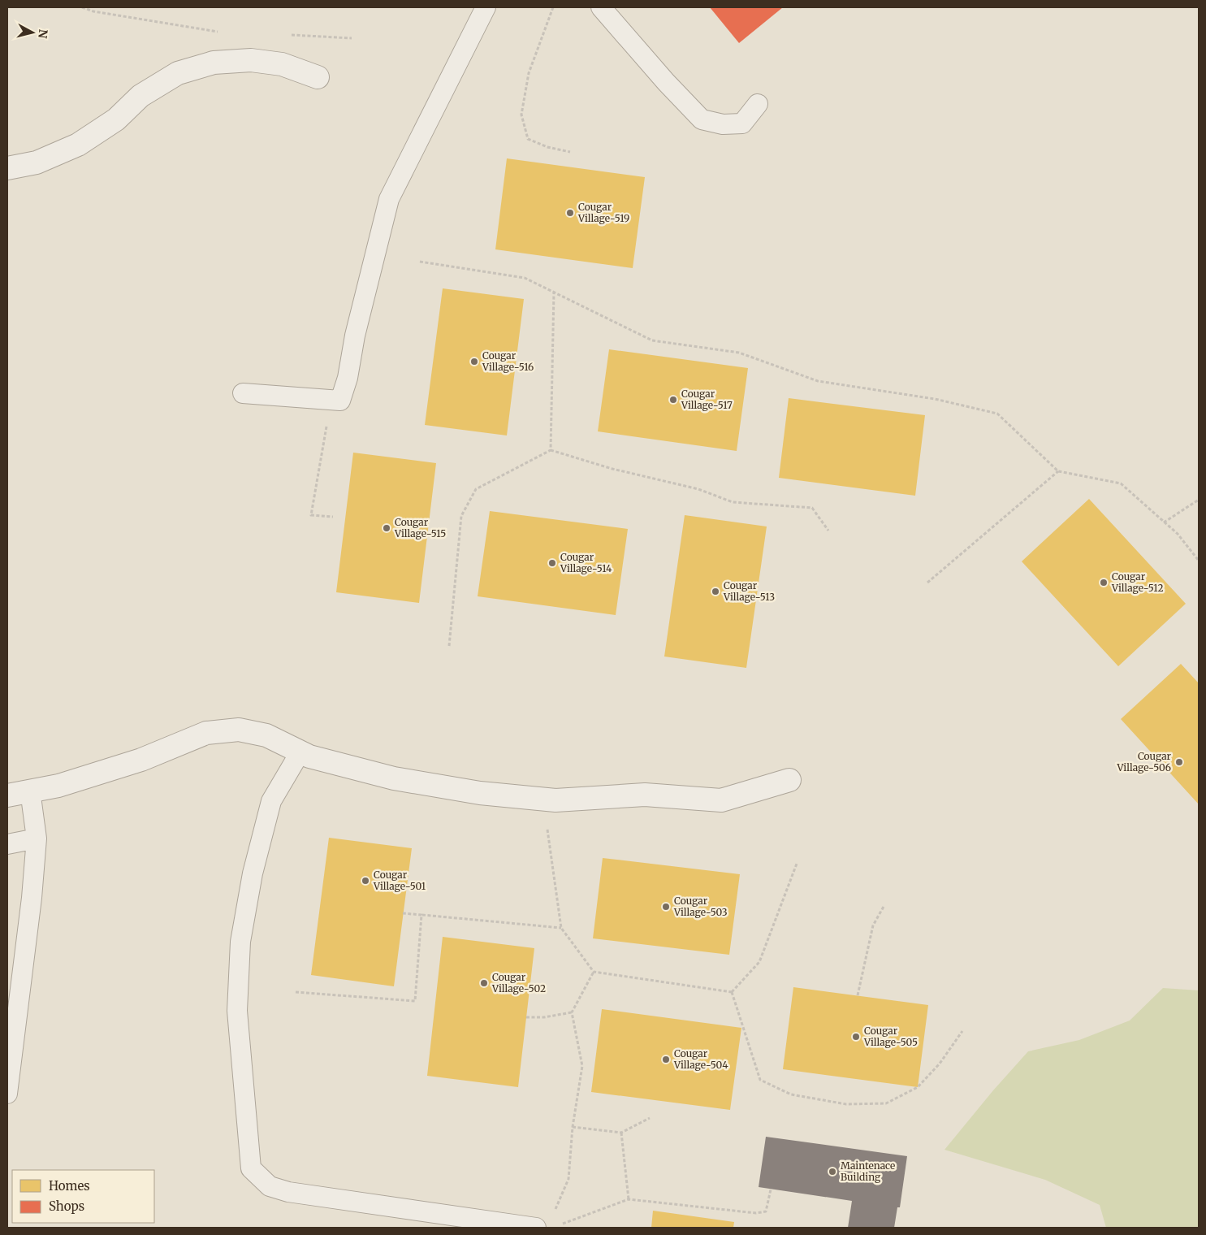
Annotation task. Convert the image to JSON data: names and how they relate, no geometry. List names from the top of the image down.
{
  "places": [
    "Cougar Village-519",
    "Cougar Village-516",
    "Cougar Village-517",
    "Cougar Village-515",
    "Cougar Village-514",
    "Cougar Village-512",
    "Cougar Village-513",
    "Cougar Village-506",
    "Cougar Village-501",
    "Cougar Village-503",
    "Cougar Village-502",
    "Cougar Village-505",
    "Cougar Village-504",
    "Maintenace Building"
  ],
  "legend": ["Homes", "Shops"],
  "north": "right"
}
